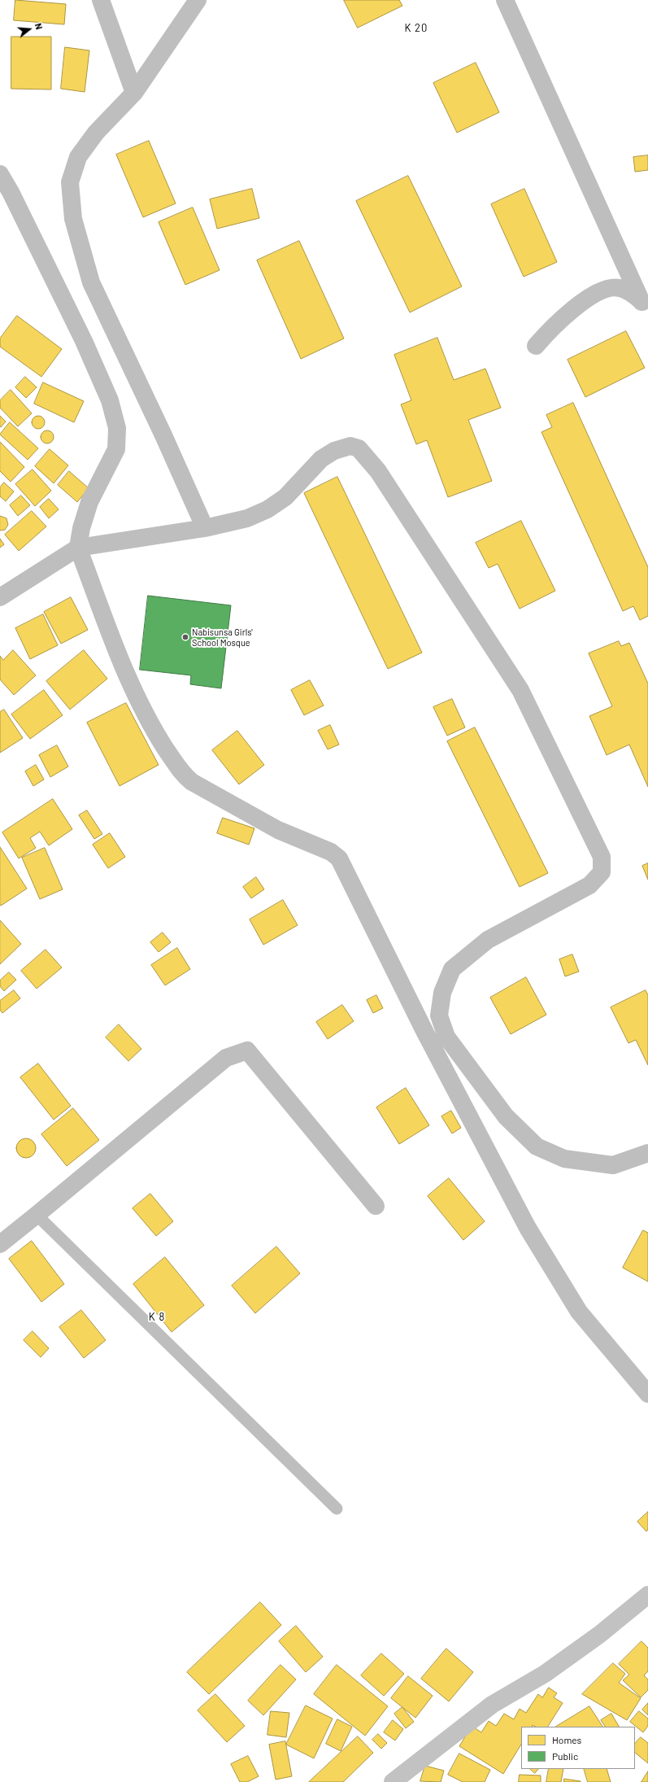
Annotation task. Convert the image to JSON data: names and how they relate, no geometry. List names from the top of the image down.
{
  "districts": ["K 20", "K 8"],
  "places": ["Nabisunsa Girls' School Mosque"],
  "legend": ["Homes", "Public"],
  "north": "right"
}
